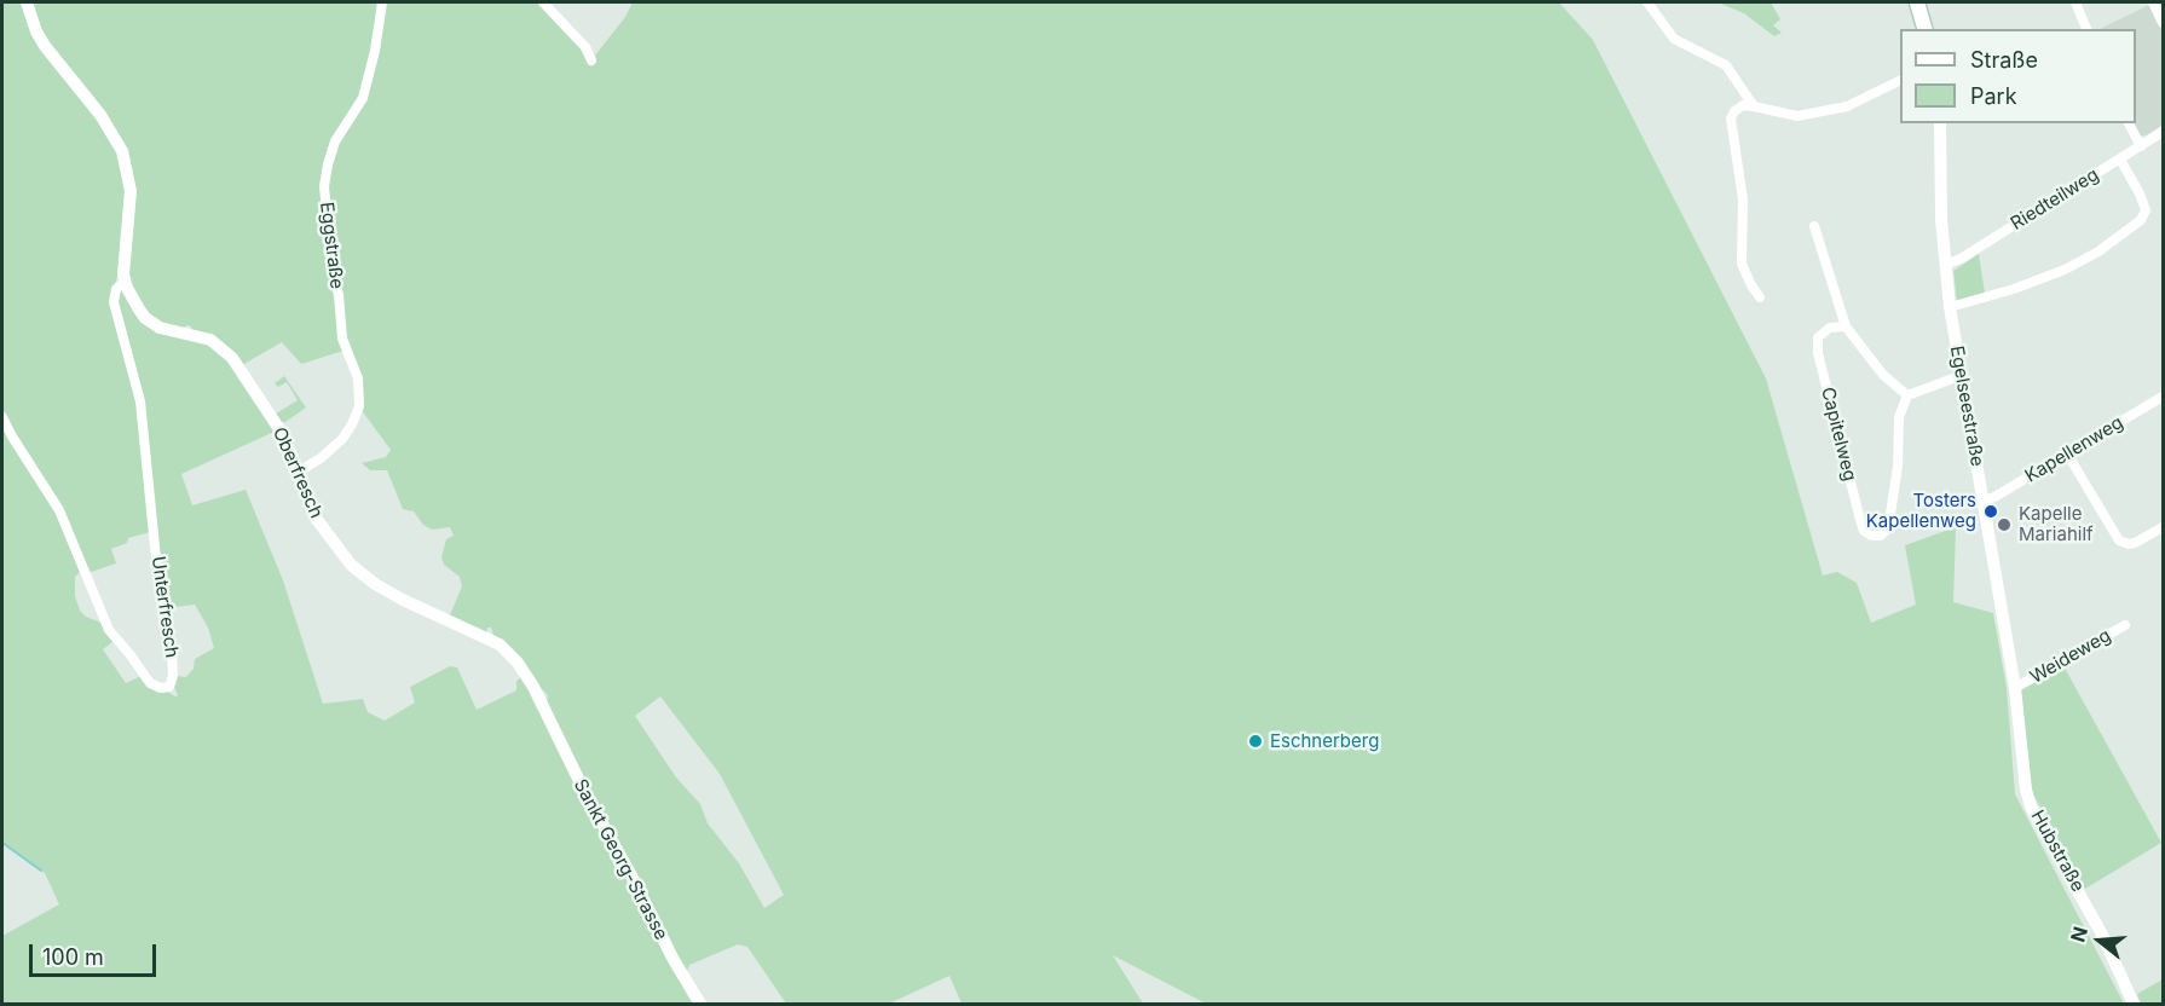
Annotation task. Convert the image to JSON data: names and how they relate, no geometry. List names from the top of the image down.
{
  "streets": {
    "street": [
      "Riedteilweg",
      "Eggstraße",
      "Egelseestraße",
      "Capitelweg",
      "Kapellenweg",
      "Oberfresch",
      "Unterfresch",
      "Weideweg",
      "Hubstraße",
      "Sankt Georg-Strasse"
    ]
  },
  "crossings": [
    ["Riedteilweg", "Egelseestraße"],
    ["Eggstraße", "Oberfresch"],
    ["Egelseestraße", "Kapellenweg"],
    ["Egelseestraße", "Weideweg"],
    ["Egelseestraße", "Hubstraße"],
    ["Oberfresch", "Unterfresch"],
    ["Oberfresch", "Sankt Georg-Strasse"],
    ["Weideweg", "Hubstraße"]
  ],
  "places": ["Tosters Kapellenweg", "Kapelle Mariahilf", "Eschnerberg"],
  "legend": ["Straße", "Park"],
  "scale_bar": "100 m",
  "north": "left"
}
